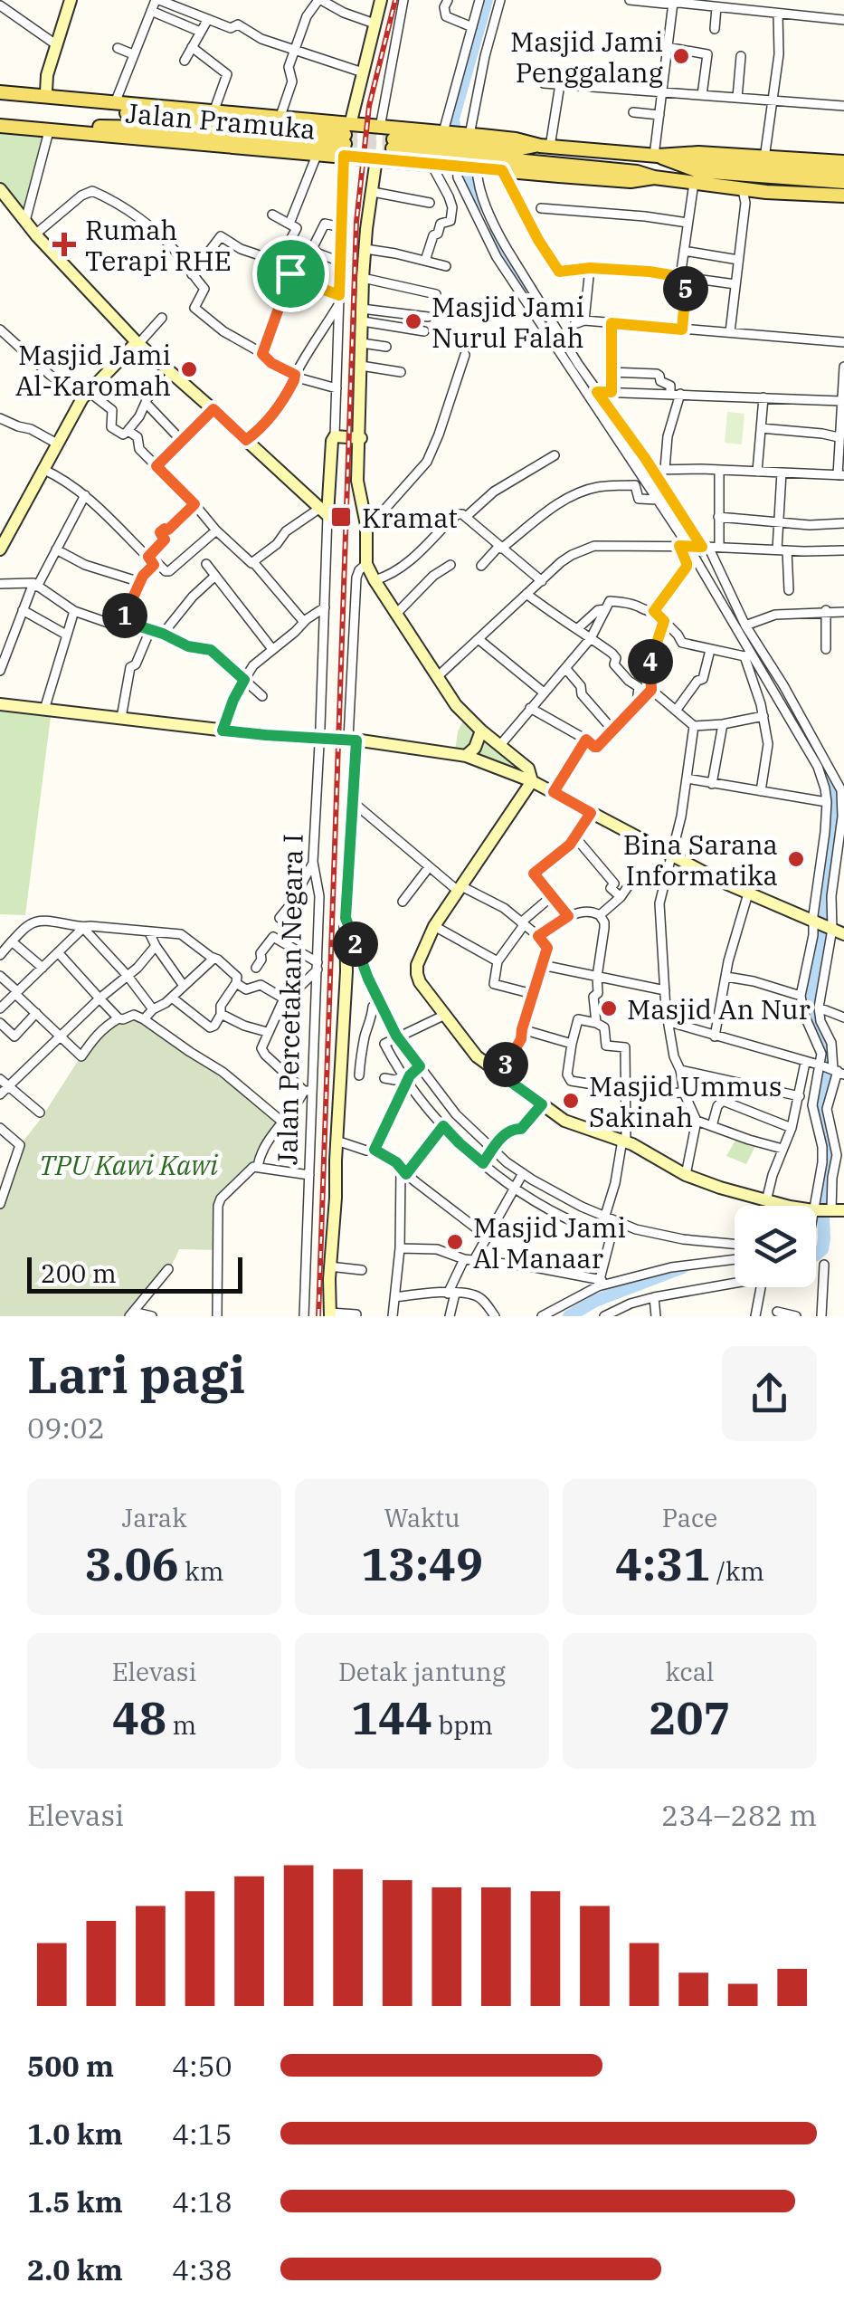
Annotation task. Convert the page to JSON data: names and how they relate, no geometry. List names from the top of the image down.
{
  "streets": {
    "main road": ["Jalan Pramuka"],
    "street": ["Jalan Percetakan Negara I"]
  },
  "parks": ["TPU Kawi Kawi"],
  "places": {
    "other": [
      "Masjid Jami Penggalang",
      "Masjid Jami Nurul Falah",
      "Masjid Jami Al-Karomah",
      "Bina Sarana Informatika",
      "Masjid An Nur",
      "Masjid Ummus Sakinah",
      "Masjid Jami Al Manaar"
    ],
    "health": ["Rumah Terapi RHE"],
    "transit": ["Kramat"]
  },
  "scale_bar": "200 m",
  "page": {
    "pins": [
      "5",
      "1",
      "4",
      "2",
      "3"
    ],
    "scale": "200 m",
    "heading": ["Lari pagi", "09:02"],
    "stats": [
      ["Jarak", "3.06 km"],
      ["Waktu", "13:49"],
      ["Pace", "4:31 /km"],
      ["Elevasi", "48 m"],
      ["Detak jantung", "144 bpm"],
      ["kcal", "207"]
    ],
    "chart": ["Elevasi", "234–282 m"],
    "list": [
      {
        "name": "500 m",
        "note": "4:50"
      },
      {
        "name": "1.0 km",
        "note": "4:15"
      },
      {
        "name": "1.5 km",
        "note": "4:18"
      },
      {
        "name": "2.0 km",
        "note": "4:38"
      }
    ]
  }
}
